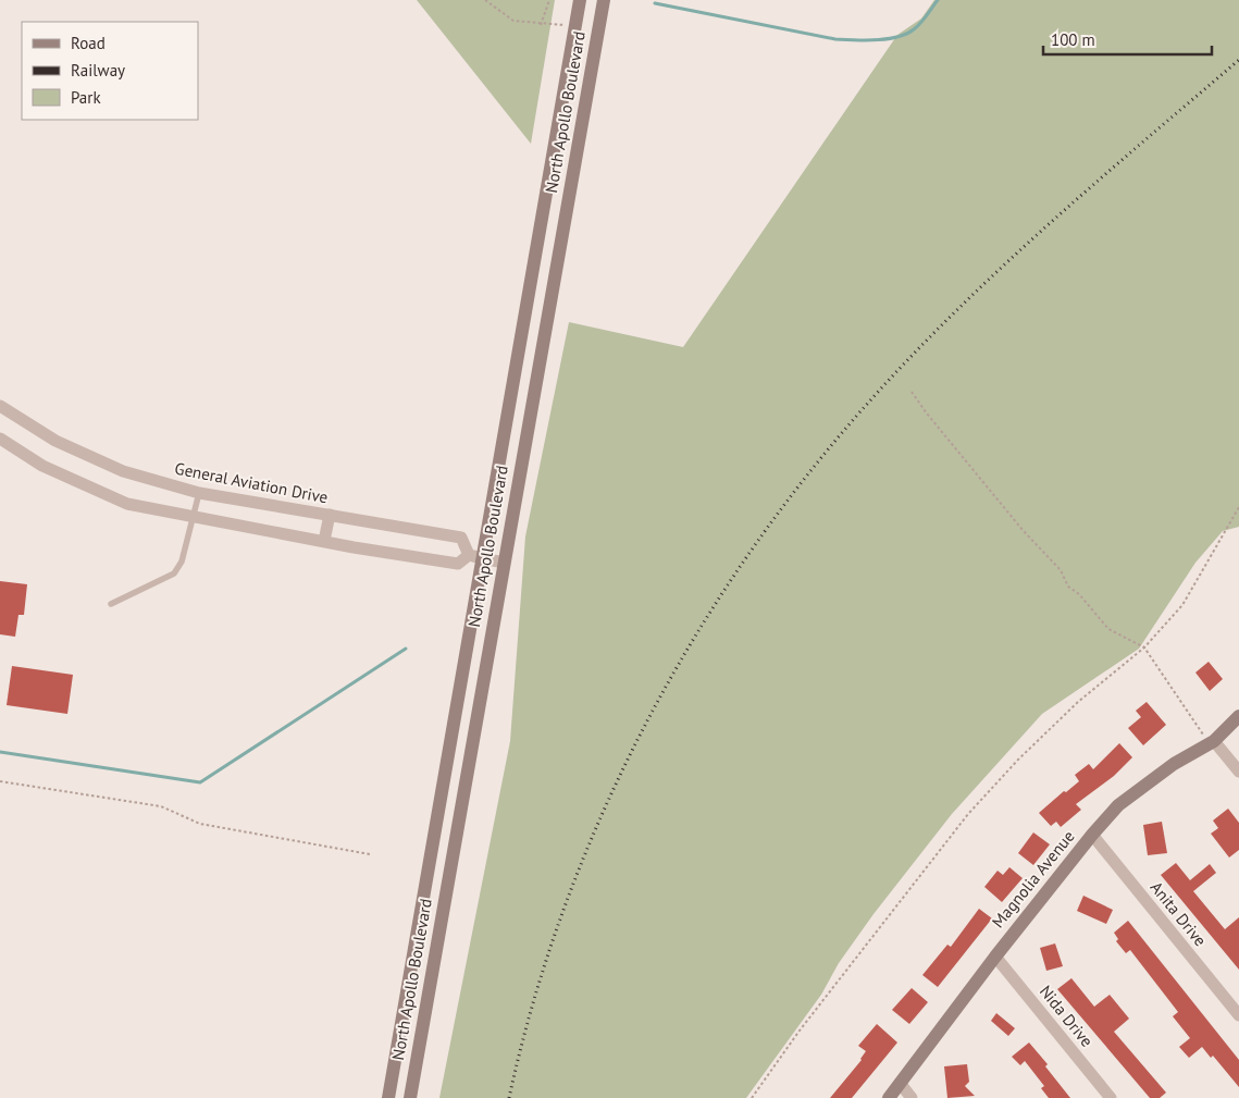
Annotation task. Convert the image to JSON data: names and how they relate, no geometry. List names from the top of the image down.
{
  "streets": {
    "street": [
      "North Apollo Boulevard",
      "General Aviation Drive",
      "Magnolia Avenue",
      "Anita Drive",
      "Nida Drive"
    ]
  },
  "crossings": [
    ["Magnolia Avenue", "Anita Drive"],
    ["Magnolia Avenue", "Nida Drive"]
  ],
  "legend": ["Road", "Railway", "Park"],
  "scale_bar": "100 m"
}
